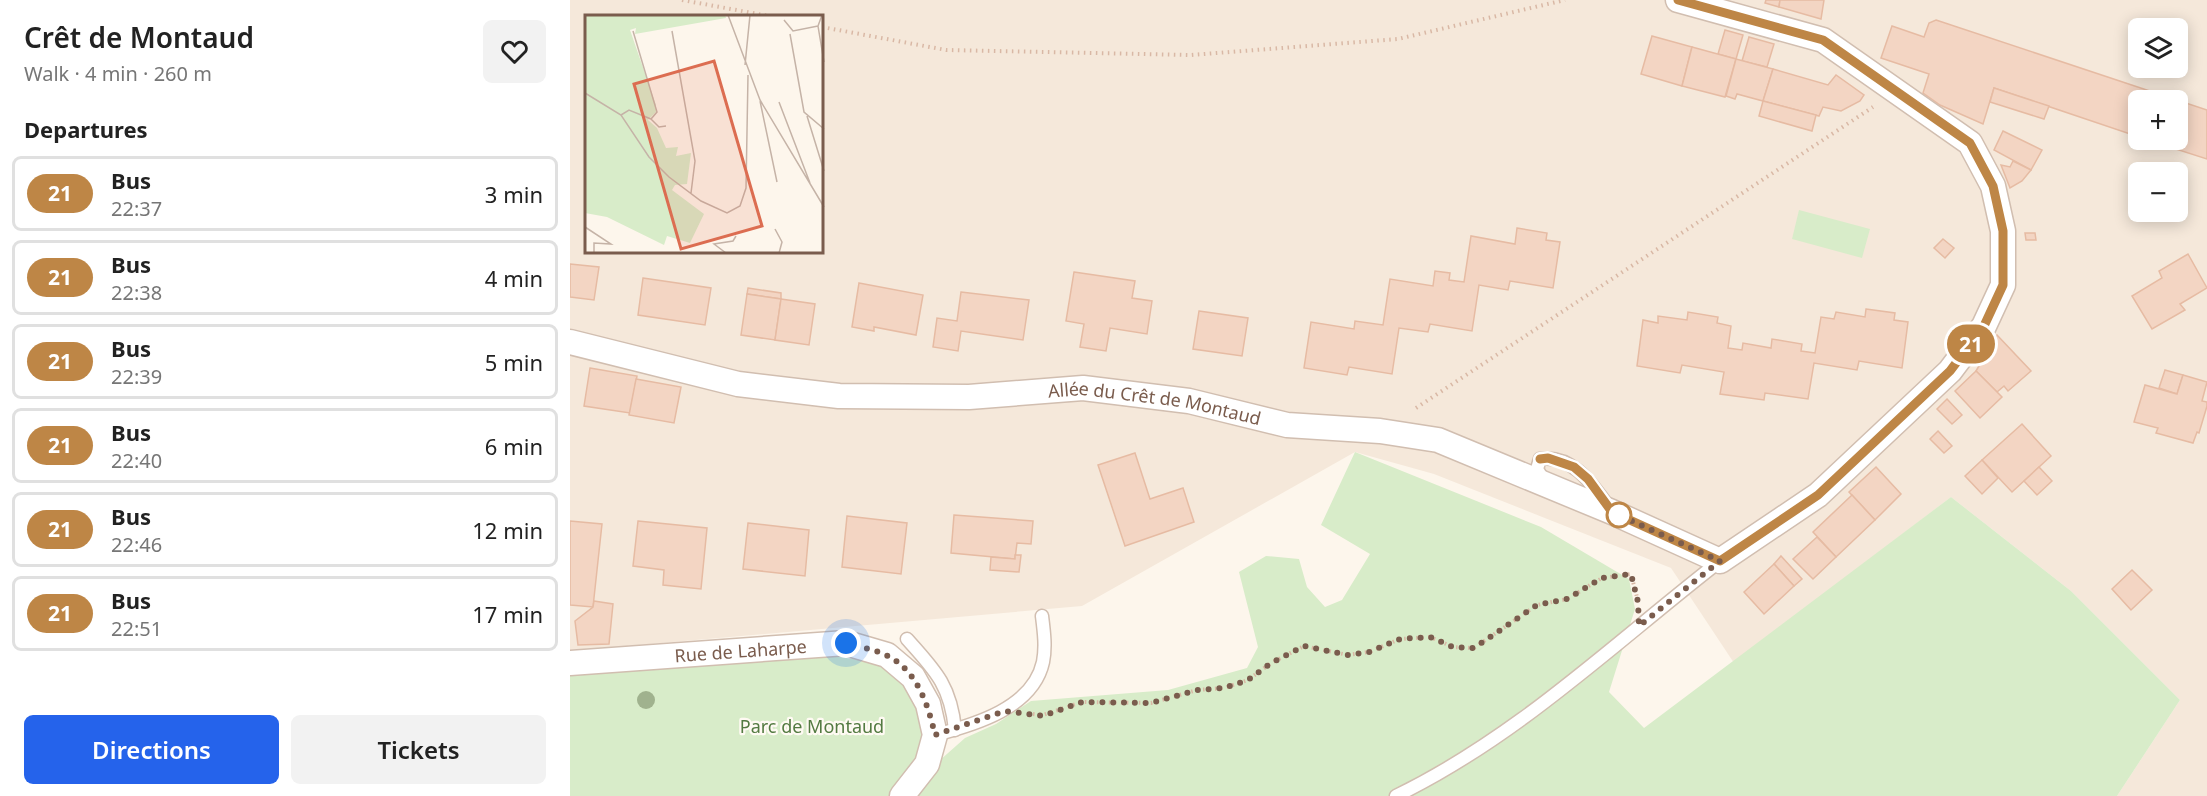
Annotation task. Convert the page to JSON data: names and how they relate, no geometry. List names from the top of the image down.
{
  "streets": {
    "street": ["Allée du Crêt de Montaud", "Rue de Laharpe"]
  },
  "parks": ["Parc de Montaud"],
  "lines": ["bus line 21"],
  "page": {
    "heading": [
      ["Crêt de Montaud", "Walk · 4 min · 260 m"],
      "Departures"
    ],
    "on_map": "21",
    "map_buttons": ["+", "−"],
    "list": [
      {
        "mark": "21",
        "name": "Bus",
        "note": "22:37",
        "value": "3 min"
      },
      {
        "mark": "21",
        "name": "Bus",
        "note": "22:38",
        "value": "4 min"
      },
      {
        "mark": "21",
        "name": "Bus",
        "note": "22:39",
        "value": "5 min"
      },
      {
        "mark": "21",
        "name": "Bus",
        "note": "22:40",
        "value": "6 min"
      },
      {
        "mark": "21",
        "name": "Bus",
        "note": "22:46",
        "value": "12 min"
      },
      {
        "mark": "21",
        "name": "Bus",
        "note": "22:51",
        "value": "17 min"
      }
    ],
    "buttons": ["Directions", "Tickets"]
  }
}
